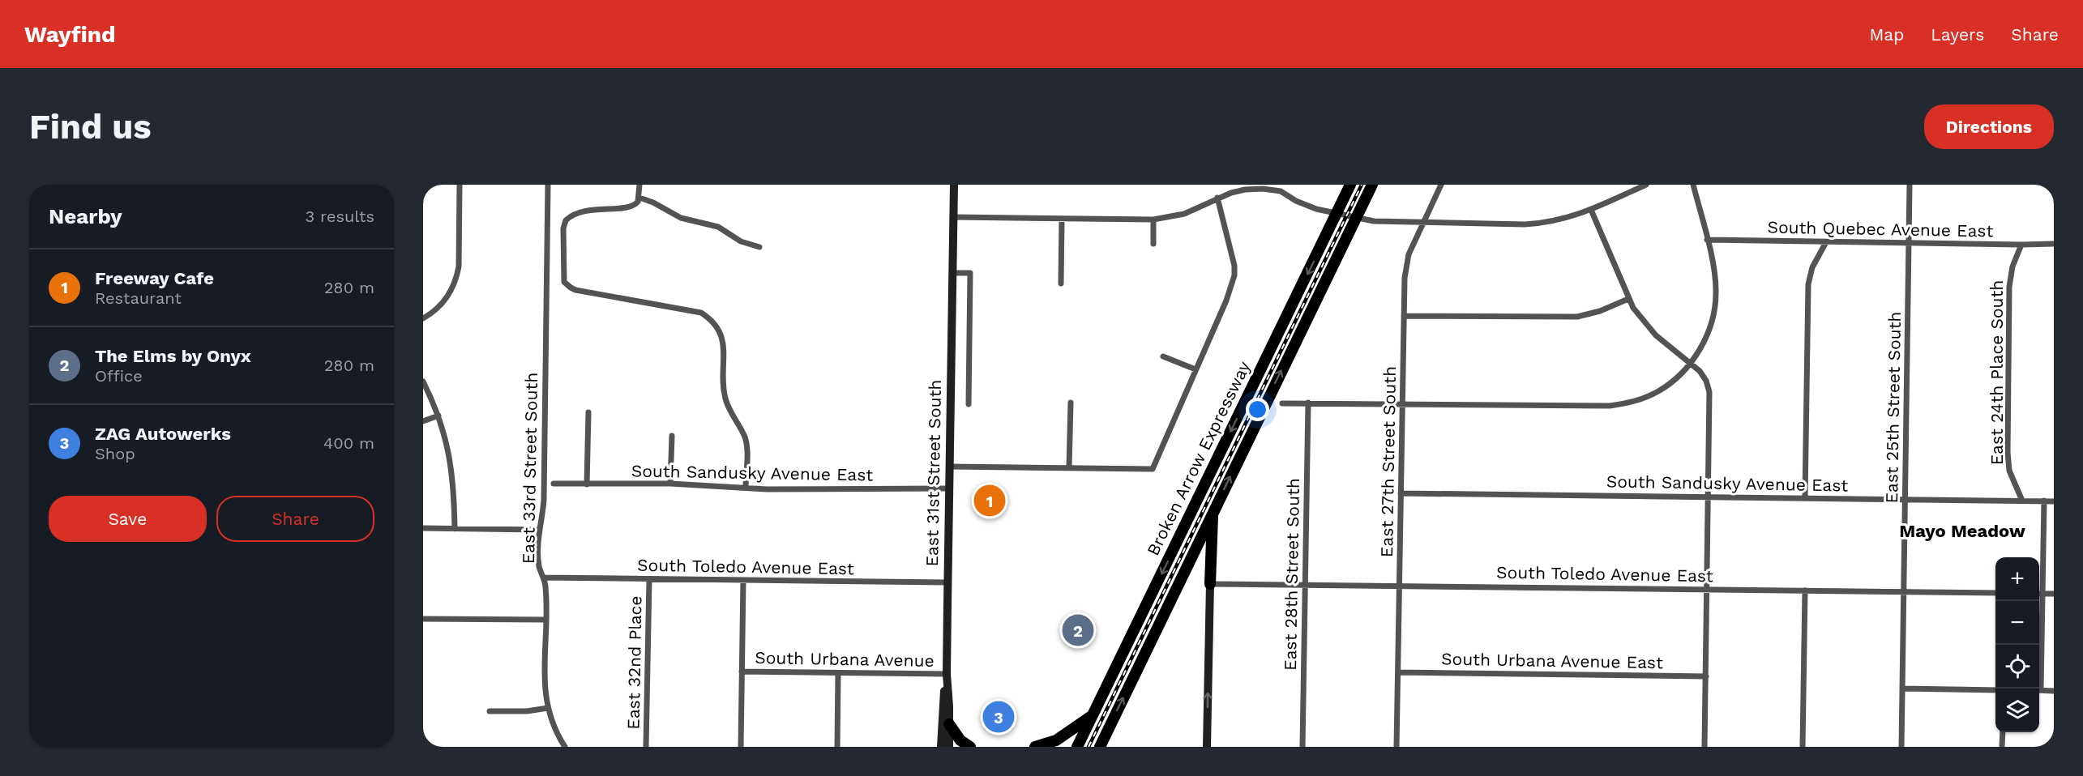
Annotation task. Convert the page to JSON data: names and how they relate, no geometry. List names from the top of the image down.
{
  "streets": {
    "highway": ["Broken Arrow Expressway"],
    "main road": ["East 31st Street South"],
    "street": [
      "South Quebec Avenue East",
      "East 24th Place South",
      "East 25th Street South",
      "East 27th Street South",
      "East 33rd Street South",
      "South Sandusky Avenue East",
      "South Toledo Avenue East",
      "East 28th Street South",
      "South Urbana Avenue",
      "South Urbana Avenue East",
      "East 32nd Place"
    ]
  },
  "crossings": [
    ["South Quebec Avenue East", "East 24th Place South"],
    ["South Quebec Avenue East", "East 25th Street South"],
    ["East 24th Place South", "South Sandusky Avenue East"],
    ["East 25th Street South", "South Sandusky Avenue East"],
    ["East 25th Street South", "South Toledo Avenue East"],
    ["East 27th Street South", "South Sandusky Avenue East"],
    ["East 27th Street South", "South Toledo Avenue East"],
    ["East 27th Street South", "South Urbana Avenue East"],
    ["East 33rd Street South", "South Toledo Avenue East"],
    ["South Sandusky Avenue East", "East 31st Street South"],
    ["East 31st Street South", "South Toledo Avenue East"],
    ["East 31st Street South", "South Urbana Avenue"],
    ["South Toledo Avenue East", "East 28th Street South"],
    ["South Toledo Avenue East", "East 32nd Place"]
  ],
  "districts": ["Mayo Meadow"],
  "page": {
    "header": "Wayfind",
    "nav": ["Map", "Layers", "Share"],
    "buttons": [
      "Directions",
      ["Save", "Share"]
    ],
    "title": "Find us",
    "heading": ["Nearby", "3 results"],
    "list": [
      {
        "mark": "1",
        "name": "Freeway Cafe",
        "note": "Restaurant",
        "value": "280 m"
      },
      {
        "mark": "2",
        "name": "The Elms by Onyx",
        "note": "Office",
        "value": "280 m"
      },
      {
        "mark": "3",
        "name": "ZAG Autowerks",
        "note": "Shop",
        "value": "400 m"
      }
    ],
    "pins": ["1", "2", "3"],
    "map_buttons": ["+", "−"]
  }
}
